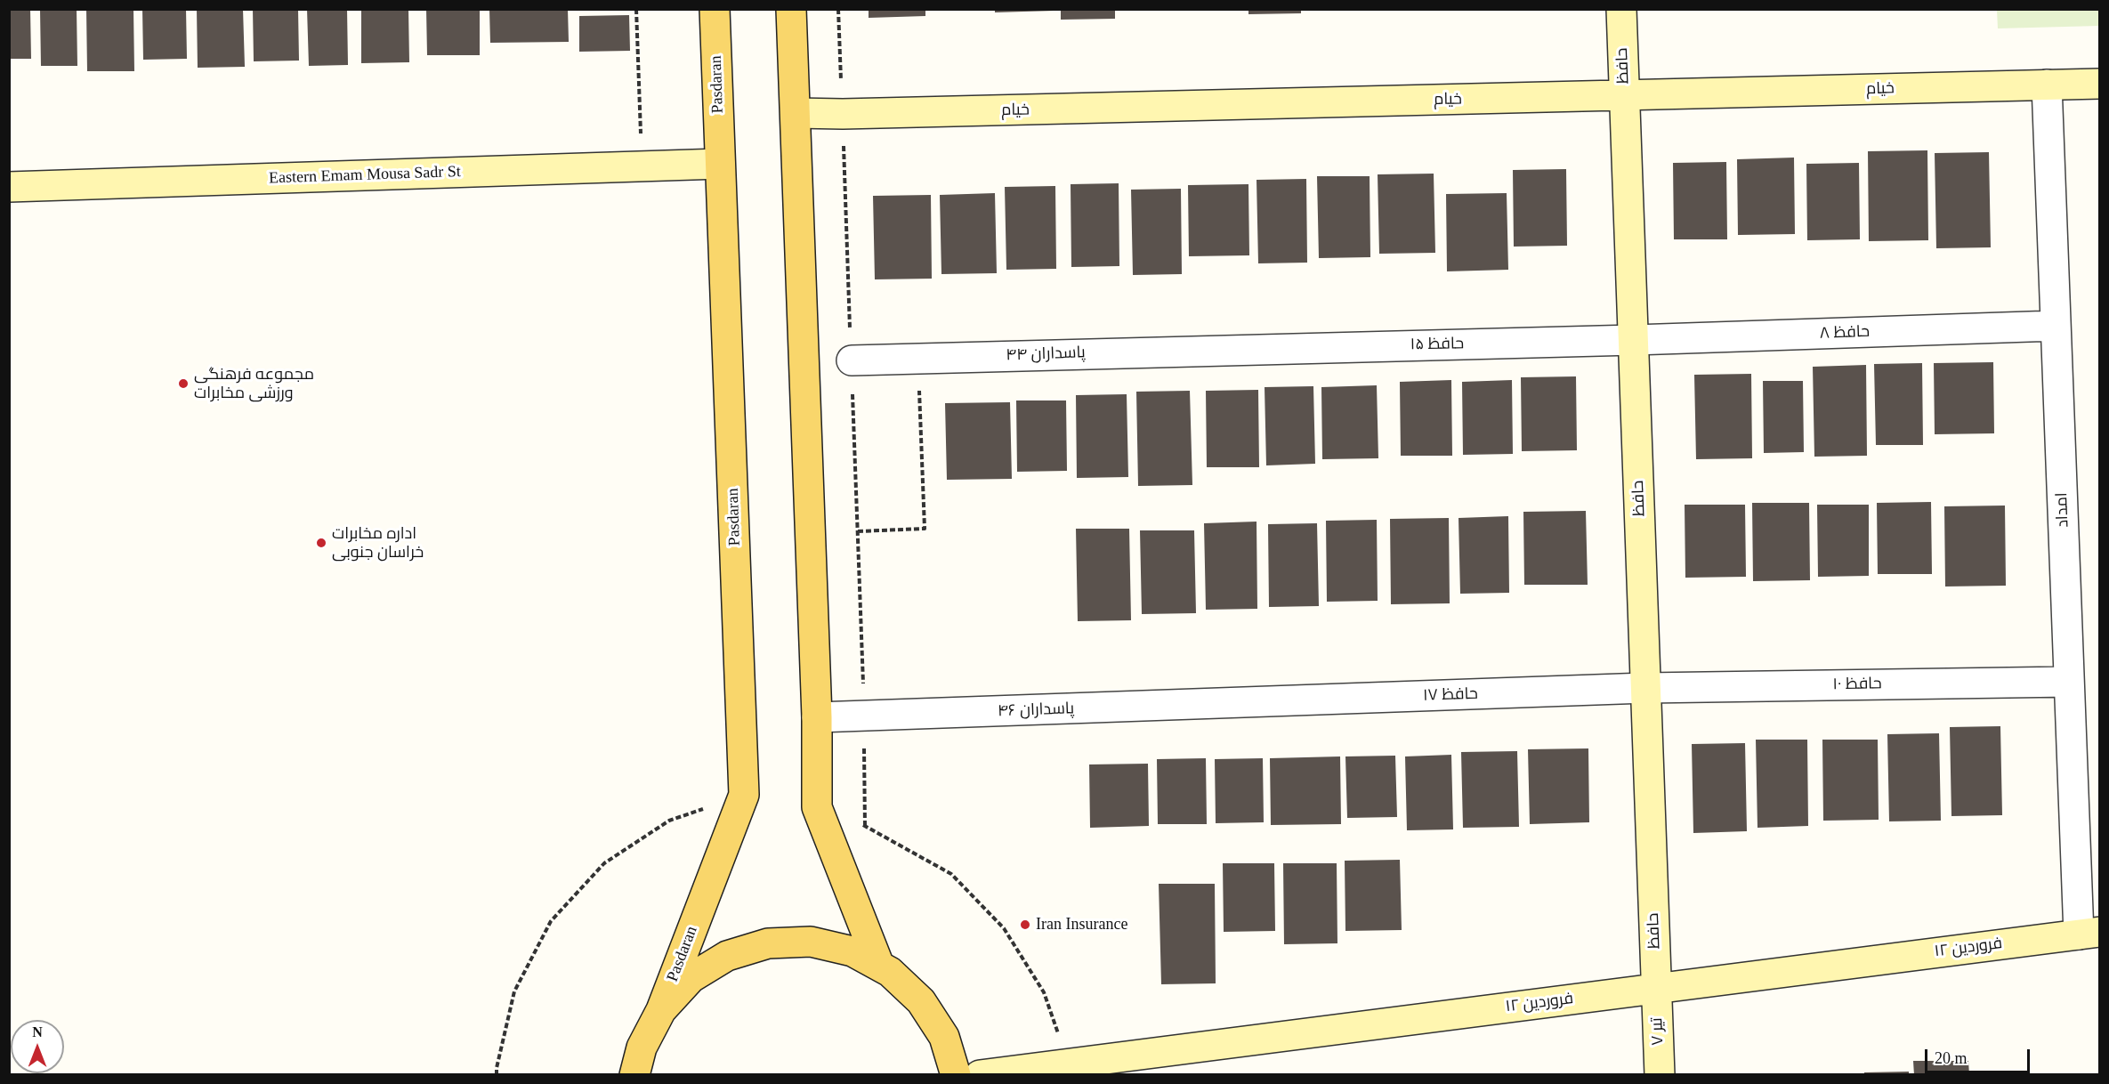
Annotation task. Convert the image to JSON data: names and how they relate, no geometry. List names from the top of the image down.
{
  "streets": {
    "main road": ["Pasdaran"],
    "street": [
      "حافظ",
      "خیام",
      "Eastern Emam Mousa Sadr St",
      "حافظ ۸",
      "حافظ ۱۵",
      "پاسداران ۴۴",
      "امداد",
      "حافظ ۱۰",
      "حافظ ۱۷",
      "پاسداران ۴۶",
      "۱۲ فروردین",
      "۷ تیر"
    ]
  },
  "crossings": [
    ["حافظ", "خیام"],
    ["حافظ", "حافظ ۸"],
    ["حافظ", "حافظ ۱۵"],
    ["حافظ", "حافظ ۱۰"],
    ["حافظ", "حافظ ۱۷"],
    ["حافظ", "۱۲ فروردین"],
    ["حافظ", "۷ تیر"],
    ["Pasdaran", "Eastern Emam Mousa Sadr St"],
    ["خیام", "امداد"],
    ["حافظ ۸", "حافظ ۱۵"],
    ["حافظ ۸", "امداد"],
    ["حافظ ۱۵", "پاسداران ۴۴"],
    ["امداد", "حافظ ۱۰"],
    ["امداد", "۱۲ فروردین"],
    ["حافظ ۱۰", "حافظ ۱۷"],
    ["حافظ ۱۷", "پاسداران ۴۶"],
    ["۱۲ فروردین", "۷ تیر"]
  ],
  "places": ["مجموعه فرهنگی ورزشی مخابرات", "اداره مخابرات خراسان جنوبی", "Iran Insurance"],
  "scale_bar": "20 m",
  "north": "top"
}
